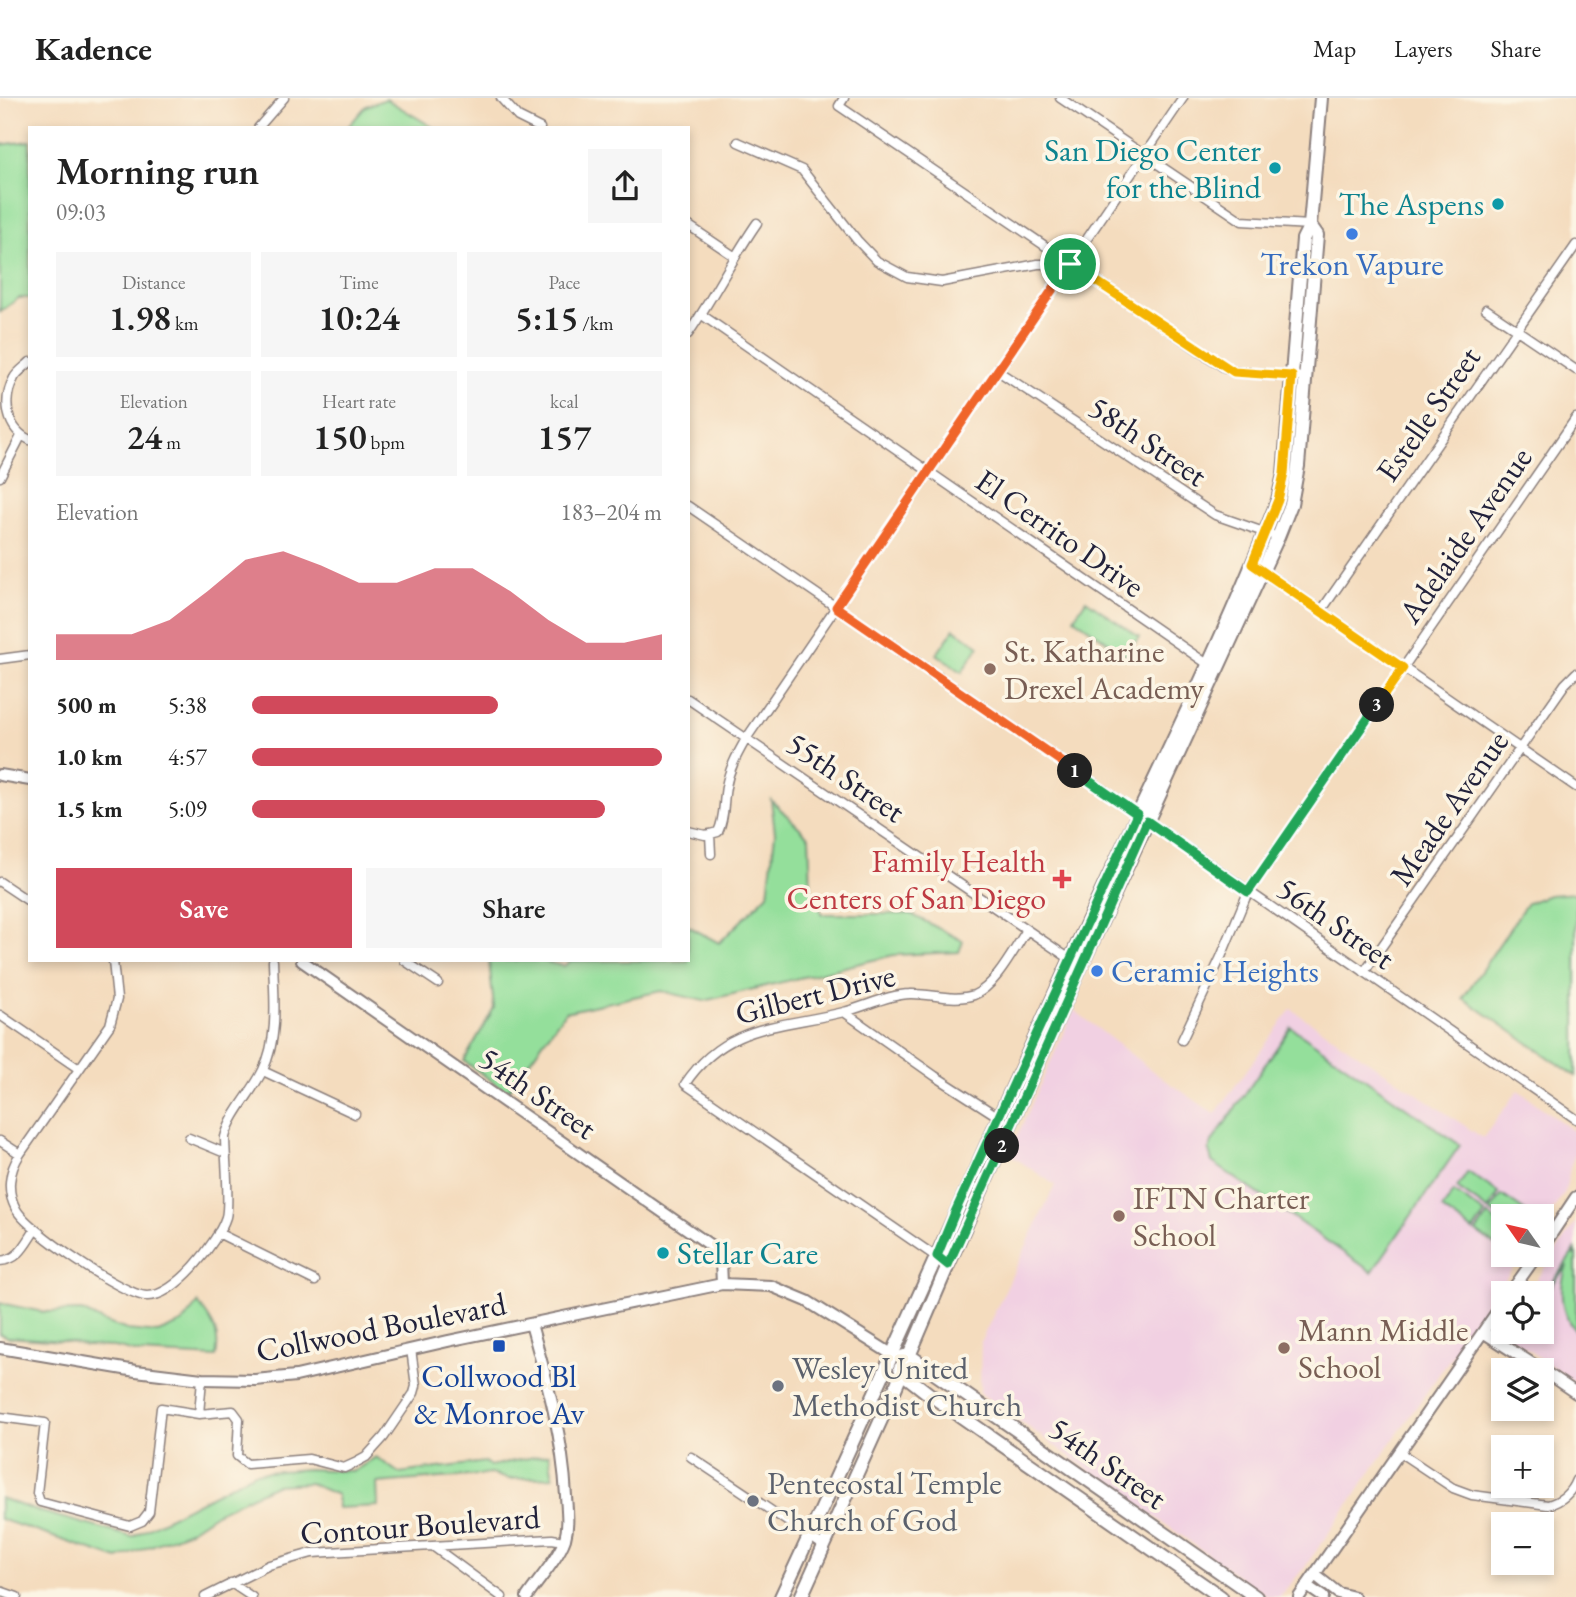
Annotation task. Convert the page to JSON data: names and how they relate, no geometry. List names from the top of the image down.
{
  "streets": {
    "main road": ["54th Street"],
    "street": [
      "Estelle Street",
      "58th Street",
      "El Cerrito Drive",
      "Adelaide Avenue",
      "55th Street",
      "Meade Avenue",
      "56th Street",
      "Gilbert Drive",
      "Collwood Boulevard",
      "Contour Boulevard"
    ]
  },
  "crossings": [
    ["Adelaide Avenue", "56th Street"],
    ["55th Street", "Gilbert Drive"],
    ["Meade Avenue", "56th Street"],
    ["54th Street", "Collwood Boulevard"]
  ],
  "places": {
    "other": [
      "San Diego Center for the Blind",
      "The Aspens",
      "Trekon Vapure",
      "St. Katharine Drexel Academy",
      "Ceramic Heights",
      "IFTN Charter School",
      "Stellar Care",
      "Mann Middle School",
      "Wesley United Methodist Church",
      "Pentecostal Temple Church of God"
    ],
    "health": ["Family Health Centers of San Diego"],
    "transit": ["Collwood Bl & Monroe Av"]
  },
  "north": "top left",
  "page": {
    "header": "Kadence",
    "nav": ["Map", "Layers", "Share"],
    "heading": ["Morning run", "09:03"],
    "stats": [
      ["Distance", "1.98 km"],
      ["Time", "10:24"],
      ["Pace", "5:15 /km"],
      ["Elevation", "24 m"],
      ["Heart rate", "150 bpm"],
      ["kcal", "157"]
    ],
    "chart": ["Elevation", "183–204 m"],
    "list": [
      {
        "name": "500 m",
        "note": "5:38"
      },
      {
        "name": "1.0 km",
        "note": "4:57"
      },
      {
        "name": "1.5 km",
        "note": "5:09"
      }
    ],
    "pins": ["3", "1", "2"],
    "buttons": ["Save", "Share"],
    "map_buttons": ["+", "−"]
  }
}
